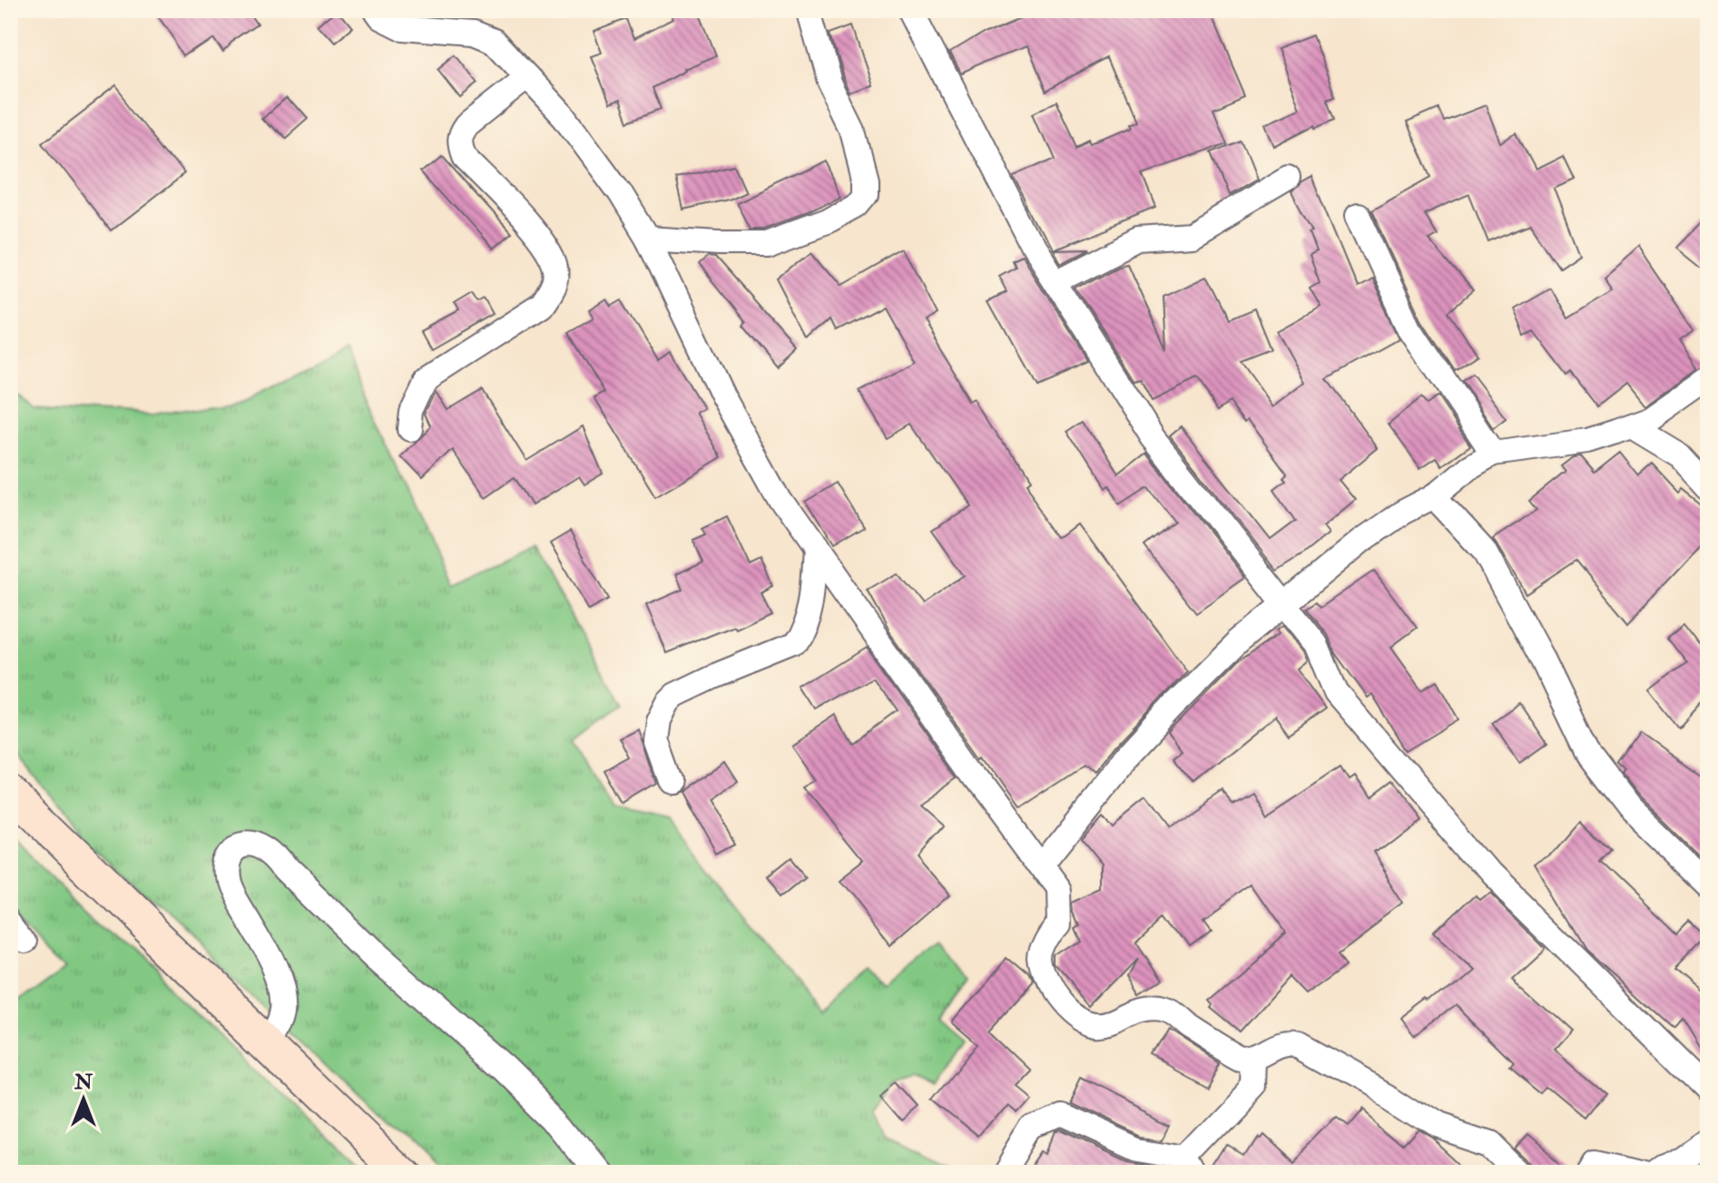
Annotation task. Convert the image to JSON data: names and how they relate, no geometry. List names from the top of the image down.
{
  "north": "top"
}
